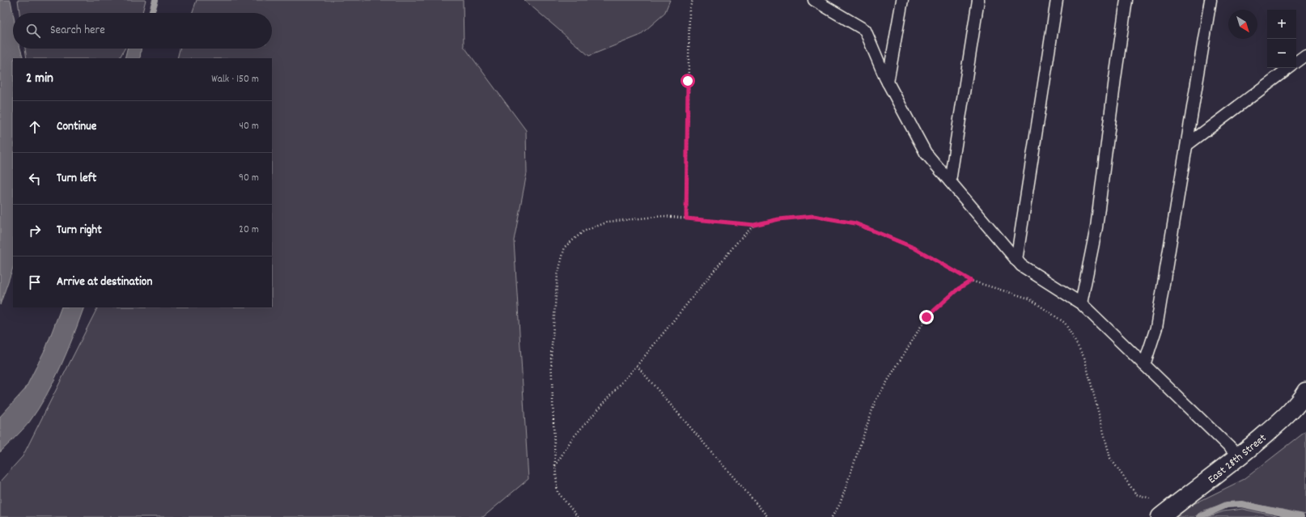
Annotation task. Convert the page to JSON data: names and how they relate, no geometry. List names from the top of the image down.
{
  "streets": {
    "street": ["East 28th Street"]
  },
  "north": "bottom right",
  "page": {
    "map_buttons": ["+", "−"],
    "search": "Search here",
    "heading": ["2 min", "Walk · 150 m"],
    "list": [
      ["Continue", "40 m"],
      ["Turn left", "90 m"],
      ["Turn right", "20 m"],
      "Arrive at destination"
    ]
  }
}
